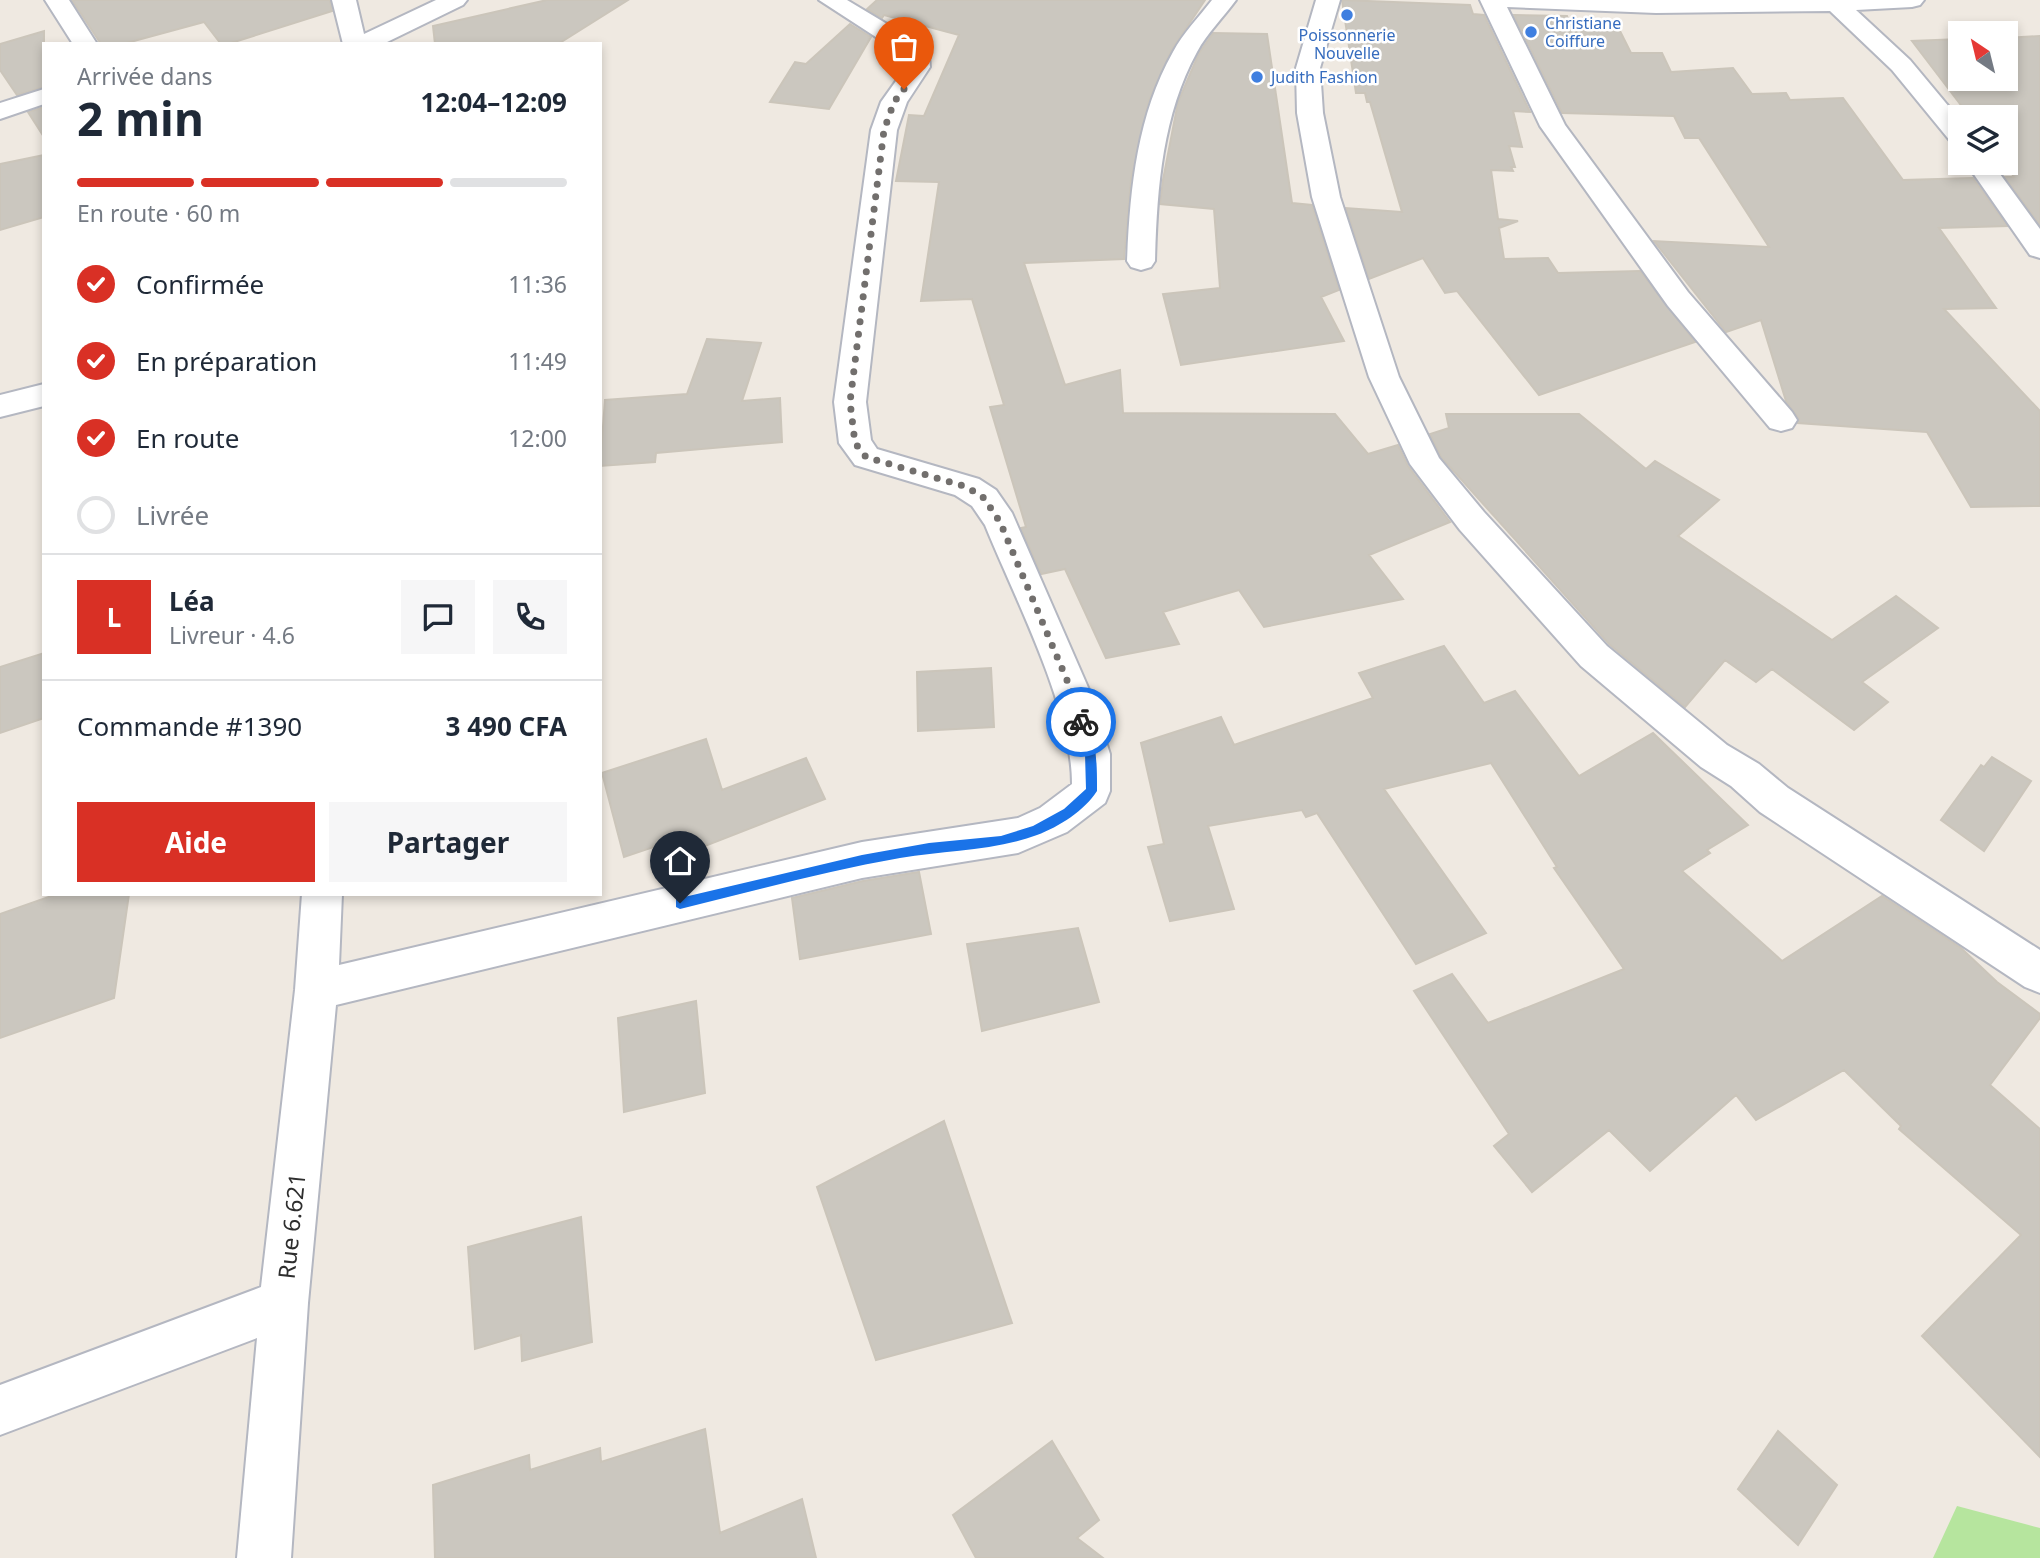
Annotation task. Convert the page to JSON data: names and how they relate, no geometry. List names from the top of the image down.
{
  "streets": {
    "street": ["Rue 6.621"]
  },
  "places": ["Poissonnerie Nouvelle", "Christiane Coiffure", "Judith Fashion"],
  "north": "top left",
  "page": {
    "heading": ["2 min", "Arrivée dans", "12:04–12:09"],
    "panel": [
      "Léa",
      "Livreur · 4.6",
      "Commande #1390",
      "3 490 CFA"
    ],
    "bar": "En route · 60 m",
    "list": [
      ["Confirmée", "11:36"],
      ["En préparation", "11:49"],
      ["En route", "12:00"],
      "Livrée"
    ],
    "round": "L",
    "buttons": ["Aide", "Partager"]
  }
}
